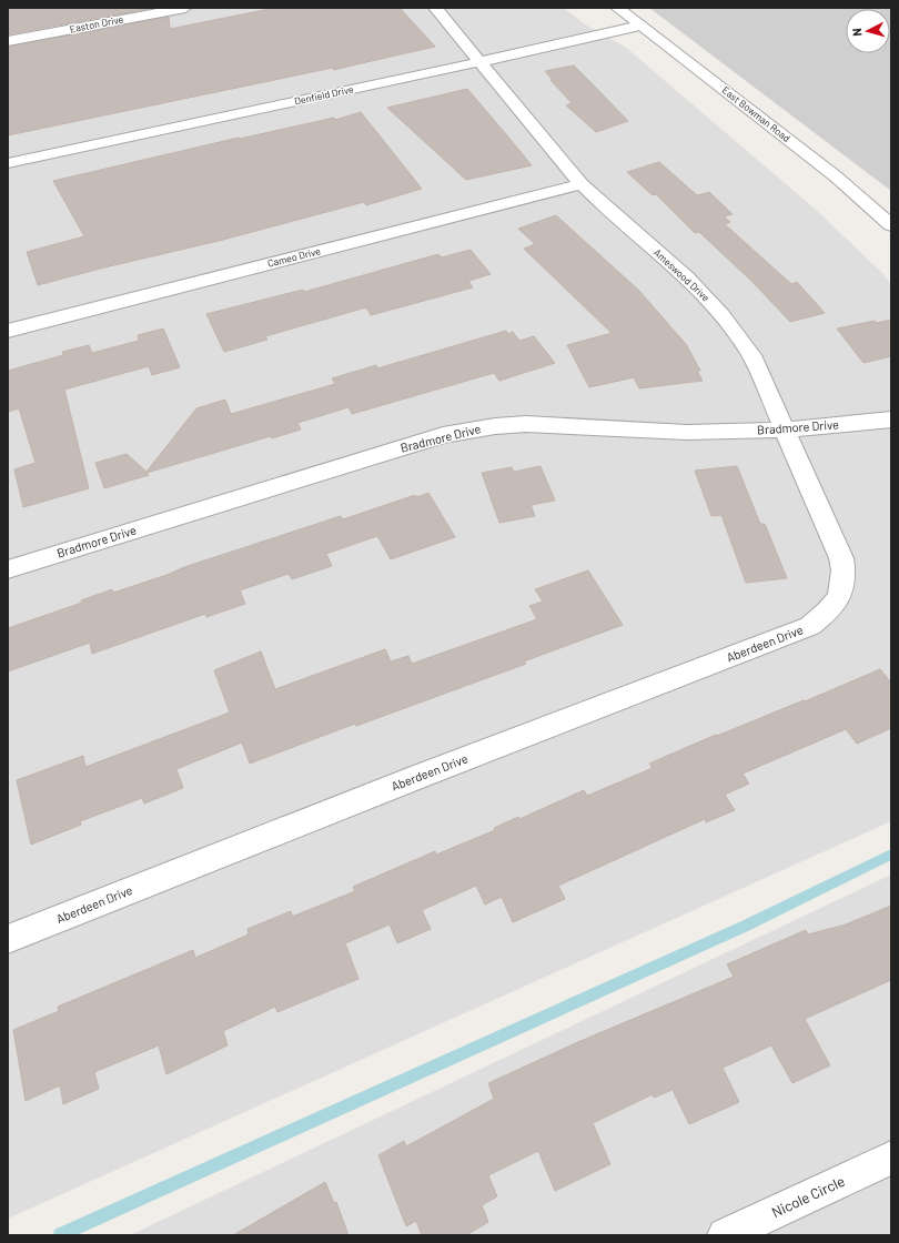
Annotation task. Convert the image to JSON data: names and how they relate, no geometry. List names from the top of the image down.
{
  "streets": {
    "street": [
      "Easton Drive",
      "Denfield Drive",
      "East Bowman Road",
      "Cameo Drive",
      "Ameswood Drive",
      "Bradmore Drive",
      "Aberdeen Drive",
      "Nicole Circle"
    ]
  },
  "crossings": [
    ["Denfield Drive", "East Bowman Road"],
    ["Denfield Drive", "Ameswood Drive"],
    ["Cameo Drive", "Ameswood Drive"],
    ["Ameswood Drive", "Bradmore Drive"],
    ["Ameswood Drive", "Aberdeen Drive"]
  ],
  "north": "left"
}
